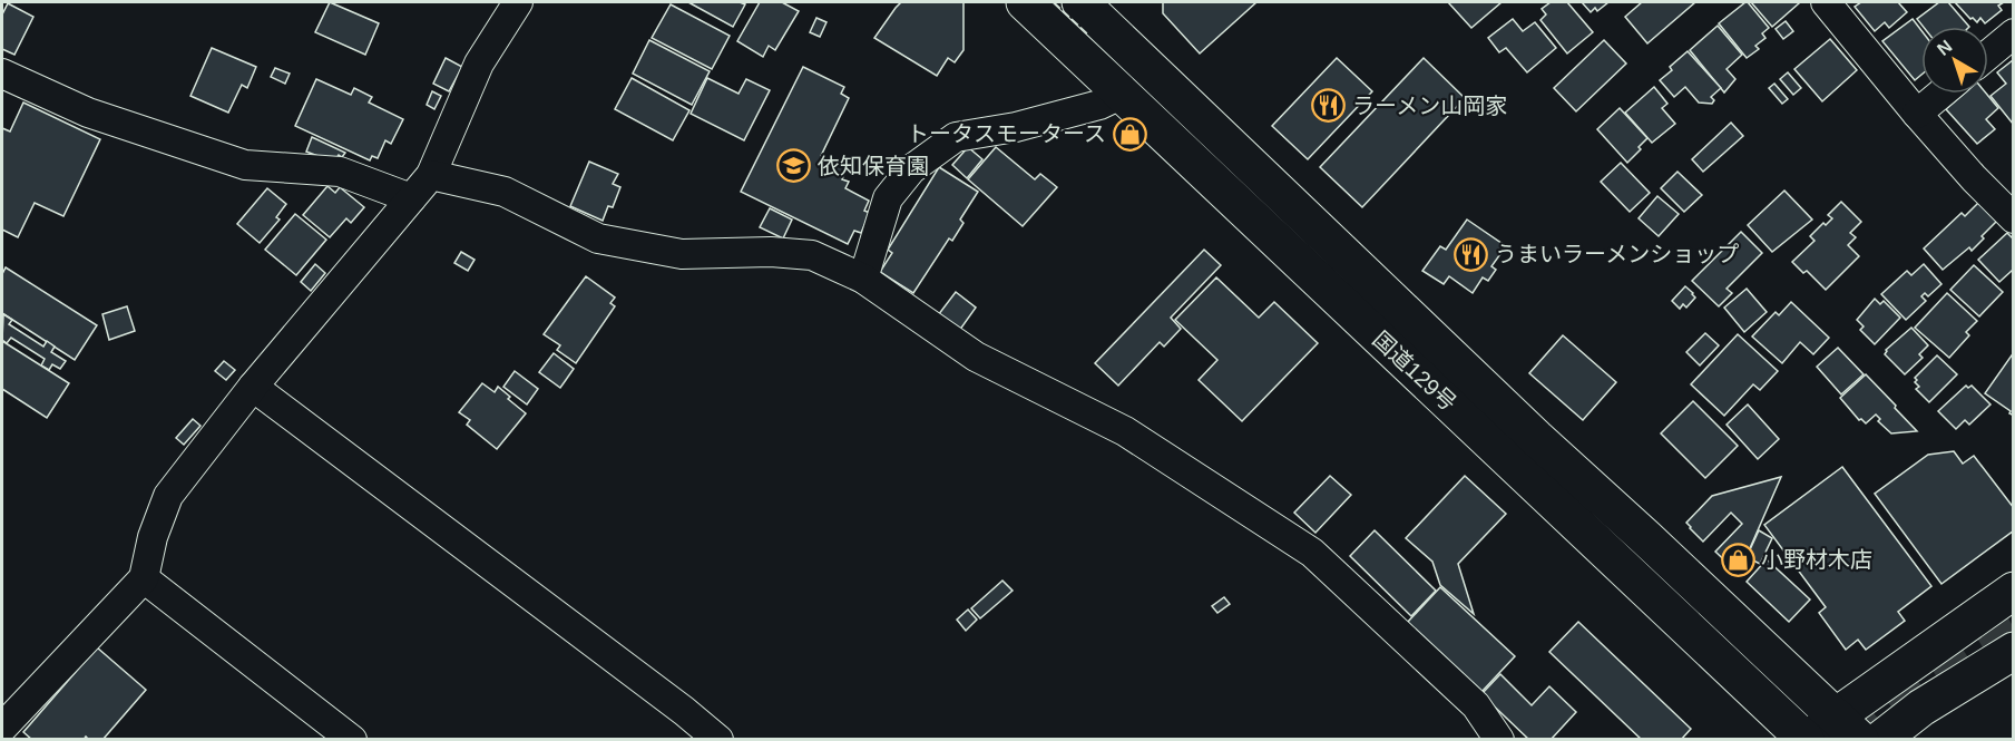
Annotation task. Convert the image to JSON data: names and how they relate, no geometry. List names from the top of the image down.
{
  "streets": {
    "main road": ["国道129号"]
  },
  "places": {
    "restaurant": ["ラーメン山岡家", "うまいラーメンショップ"],
    "shop": ["トータスモータース", "小野材木店"],
    "school or university": ["依知保育園"]
  },
  "north": "top left"
}
